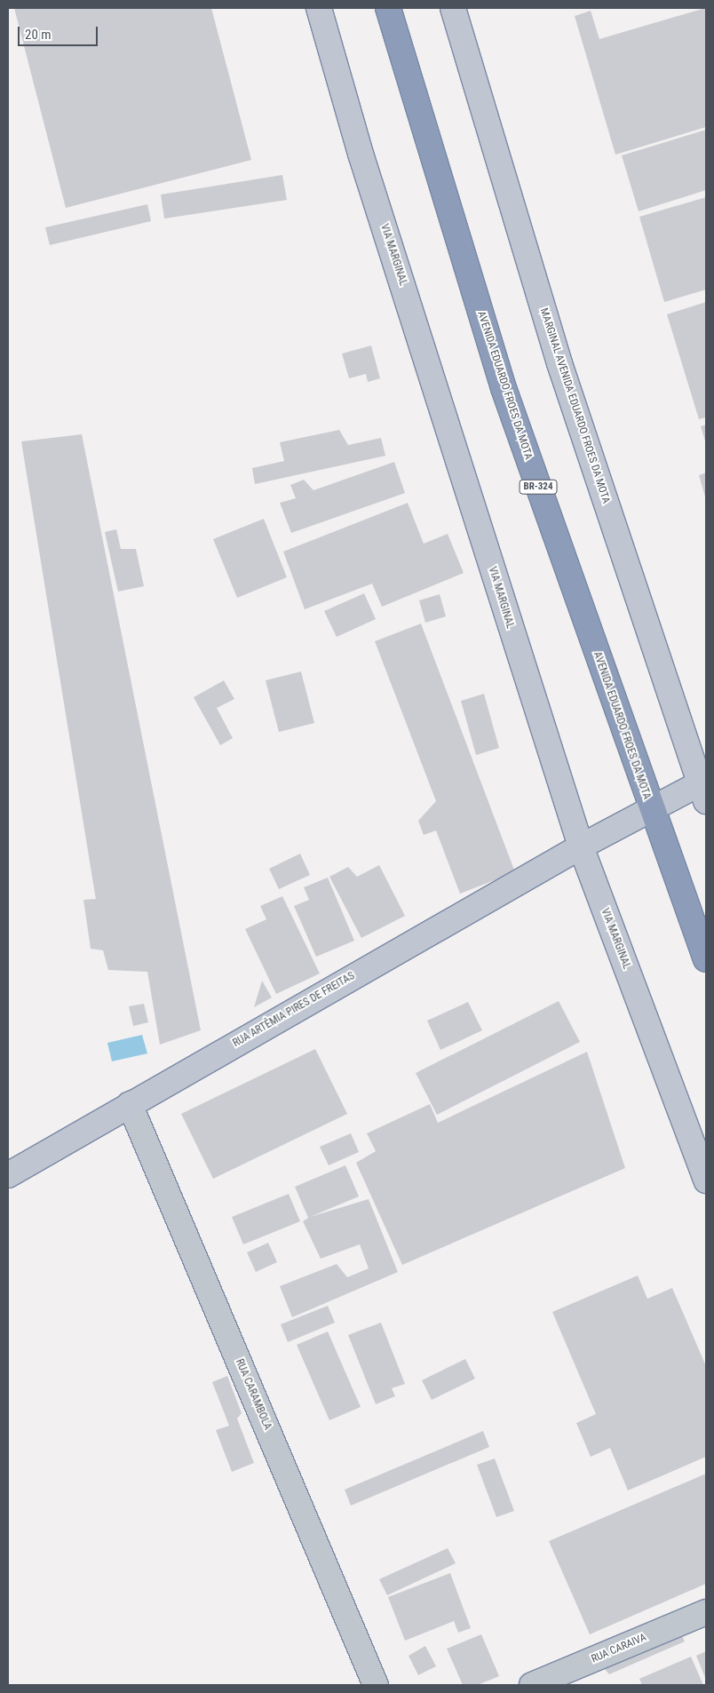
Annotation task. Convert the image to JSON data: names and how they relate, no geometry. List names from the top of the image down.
{
  "streets": {
    "highway": ["AVENIDA EDUARDO FROES DA MOTA", "BR-324"],
    "street": [
      "VIA MARGINAL",
      "MARGINAL AVENIDA EDUARDO FROES DA MOTA",
      "RUA ARTÊMIA PIRES DE FREITAS",
      "RUA CARAMBOLA",
      "RUA CARAIVA"
    ]
  },
  "crossings": [
    ["VIA MARGINAL", "RUA ARTÊMIA PIRES DE FREITAS"],
    ["AVENIDA EDUARDO FROES DA MOTA", "RUA ARTÊMIA PIRES DE FREITAS"],
    ["MARGINAL AVENIDA EDUARDO FROES DA MOTA", "RUA ARTÊMIA PIRES DE FREITAS"],
    ["RUA ARTÊMIA PIRES DE FREITAS", "RUA CARAMBOLA"]
  ],
  "scale_bar": "20 m"
}
